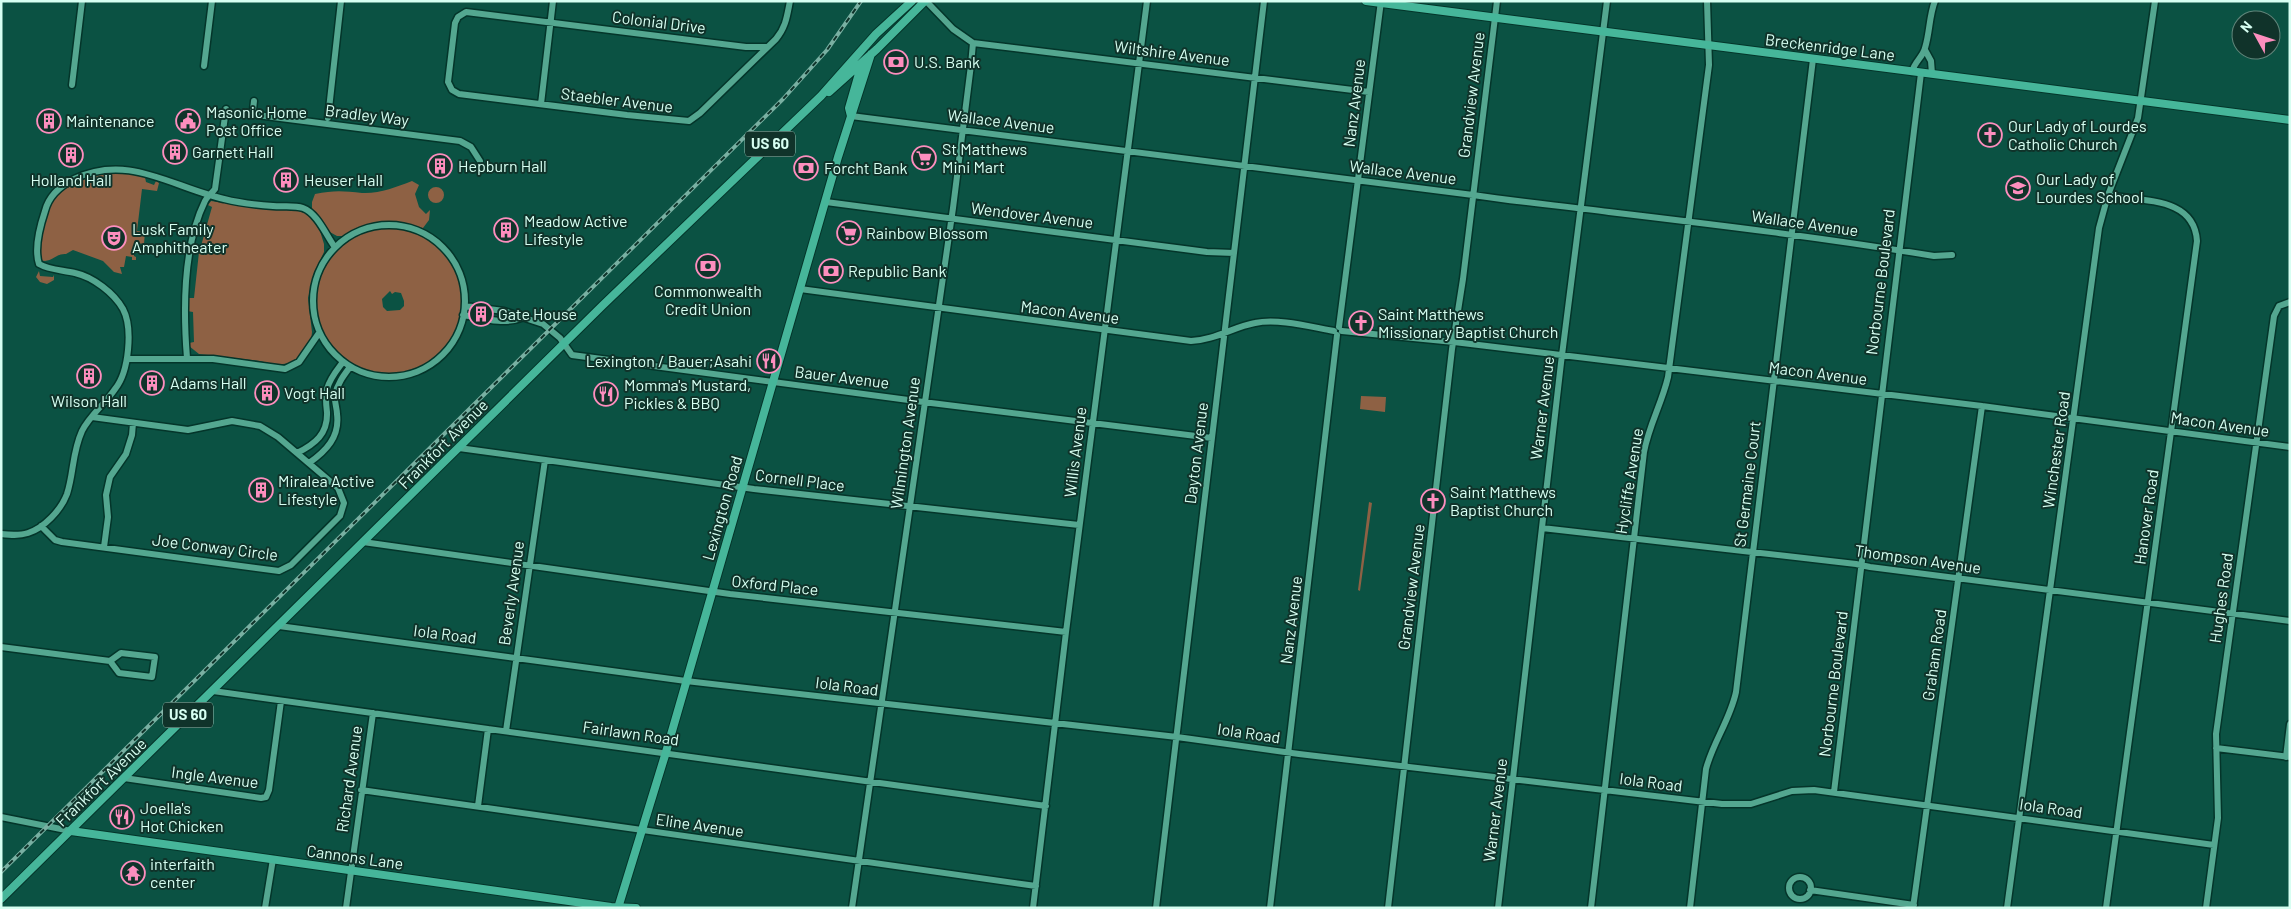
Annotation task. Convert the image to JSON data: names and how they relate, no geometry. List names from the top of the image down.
{
  "streets": {
    "main road": [
      "Breckenridge Lane",
      "US 60",
      "Frankfort Avenue",
      "Lexington Road",
      "Cannons Lane"
    ],
    "street": [
      "Colonial Drive",
      "Wiltshire Avenue",
      "Grandview Avenue",
      "Staebler Avenue",
      "Nanz Avenue",
      "Bradley Way",
      "Wallace Avenue",
      "Wendover Avenue",
      "Norbourne Boulevard",
      "Macon Avenue",
      "Bauer Avenue",
      "Warner Avenue",
      "Wilmington Avenue",
      "Winchester Road",
      "Willis Avenue",
      "Dayton Avenue",
      "Cornell Place",
      "Hycliffe Avenue",
      "St Germaine Court",
      "Hanover Road",
      "Joe Conway Circle",
      "Thompson Avenue",
      "Oxford Place",
      "Beverly Avenue",
      "Hughes Road",
      "Iola Road",
      "Graham Road",
      "Fairlawn Road",
      "Ingle Avenue",
      "Richard Avenue",
      "Eline Avenue"
    ]
  },
  "crossings": [
    ["Colonial Drive", "Staebler Avenue"],
    ["Breckenridge Lane", "Grandview Avenue"],
    ["Breckenridge Lane", "Nanz Avenue"],
    ["Breckenridge Lane", "Norbourne Boulevard"],
    ["Breckenridge Lane", "Warner Avenue"],
    ["Breckenridge Lane", "Winchester Road"],
    ["Breckenridge Lane", "Hycliffe Avenue"],
    ["Breckenridge Lane", "St Germaine Court"],
    ["Wiltshire Avenue", "Nanz Avenue"],
    ["Wiltshire Avenue", "Wilmington Avenue"],
    ["Wiltshire Avenue", "Willis Avenue"],
    ["Wiltshire Avenue", "Dayton Avenue"],
    ["Grandview Avenue", "Wallace Avenue"],
    ["Grandview Avenue", "Macon Avenue"],
    ["Grandview Avenue", "Iola Road"],
    ["Nanz Avenue", "Wallace Avenue"],
    ["Nanz Avenue", "Macon Avenue"],
    ["Nanz Avenue", "Iola Road"],
    ["Wallace Avenue", "Norbourne Boulevard"],
    ["Wallace Avenue", "Warner Avenue"],
    ["Wallace Avenue", "Wilmington Avenue"],
    ["Wallace Avenue", "Willis Avenue"],
    ["Wallace Avenue", "Dayton Avenue"],
    ["Wallace Avenue", "Hycliffe Avenue"],
    ["Wallace Avenue", "St Germaine Court"],
    ["Wallace Avenue", "Lexington Road"],
    ["Wendover Avenue", "Wilmington Avenue"],
    ["Wendover Avenue", "Willis Avenue"],
    ["Wendover Avenue", "Dayton Avenue"],
    ["Wendover Avenue", "Lexington Road"],
    ["Norbourne Boulevard", "Macon Avenue"],
    ["Norbourne Boulevard", "Thompson Avenue"],
    ["Norbourne Boulevard", "Iola Road"],
    ["Macon Avenue", "Warner Avenue"],
    ["Macon Avenue", "Wilmington Avenue"],
    ["Macon Avenue", "Winchester Road"],
    ["Macon Avenue", "Willis Avenue"],
    ["Macon Avenue", "Dayton Avenue"],
    ["Macon Avenue", "Hycliffe Avenue"],
    ["Macon Avenue", "St Germaine Court"],
    ["Macon Avenue", "Lexington Road"],
    ["Macon Avenue", "Hanover Road"],
    ["Macon Avenue", "Hughes Road"],
    ["Macon Avenue", "Graham Road"],
    ["Bauer Avenue", "Wilmington Avenue"],
    ["Bauer Avenue", "Frankfort Avenue"],
    ["Bauer Avenue", "Willis Avenue"],
    ["Bauer Avenue", "Dayton Avenue"],
    ["Bauer Avenue", "Lexington Road"],
    ["Warner Avenue", "Thompson Avenue"],
    ["Warner Avenue", "Iola Road"],
    ["Wilmington Avenue", "Cornell Place"],
    ["Wilmington Avenue", "Oxford Place"],
    ["Wilmington Avenue", "Iola Road"],
    ["Wilmington Avenue", "Fairlawn Road"],
    ["Wilmington Avenue", "Eline Avenue"],
    ["Frankfort Avenue", "Cornell Place"],
    ["Frankfort Avenue", "Lexington Road"],
    ["Frankfort Avenue", "Oxford Place"],
    ["Frankfort Avenue", "Iola Road"],
    ["Frankfort Avenue", "Fairlawn Road"],
    ["Frankfort Avenue", "Ingle Avenue"],
    ["Frankfort Avenue", "Cannons Lane"],
    ["Winchester Road", "Hanover Road"],
    ["Winchester Road", "Thompson Avenue"],
    ["Winchester Road", "Iola Road"],
    ["Willis Avenue", "Cornell Place"],
    ["Willis Avenue", "Oxford Place"],
    ["Willis Avenue", "Iola Road"],
    ["Willis Avenue", "Fairlawn Road"],
    ["Willis Avenue", "Eline Avenue"],
    ["Dayton Avenue", "Iola Road"],
    ["Cornell Place", "Lexington Road"],
    ["Cornell Place", "Beverly Avenue"],
    ["Hycliffe Avenue", "Thompson Avenue"],
    ["Hycliffe Avenue", "Iola Road"],
    ["St Germaine Court", "Thompson Avenue"],
    ["St Germaine Court", "Iola Road"],
    ["Lexington Road", "Oxford Place"],
    ["Lexington Road", "Iola Road"],
    ["Lexington Road", "Fairlawn Road"],
    ["Lexington Road", "Eline Avenue"],
    ["Lexington Road", "Cannons Lane"],
    ["Hanover Road", "Thompson Avenue"],
    ["Hanover Road", "Iola Road"],
    ["Thompson Avenue", "Hughes Road"],
    ["Thompson Avenue", "Graham Road"],
    ["Oxford Place", "Beverly Avenue"],
    ["Beverly Avenue", "Iola Road"],
    ["Beverly Avenue", "Fairlawn Road"],
    ["Hughes Road", "Iola Road"],
    ["Iola Road", "Graham Road"],
    ["Fairlawn Road", "Ingle Avenue"],
    ["Fairlawn Road", "Richard Avenue"],
    ["Richard Avenue", "Eline Avenue"],
    ["Richard Avenue", "Cannons Lane"]
  ],
  "places": {
    "bank": [
      "U.S. Bank",
      "Forcht Bank",
      "Commonwealth Credit Union",
      "Republic Bank"
    ],
    "building": [
      "Maintenance",
      "Garnett Hall",
      "Holland Hall",
      "Hepburn Hall",
      "Heuser Hall",
      "Meadow Active Lifestyle",
      "Gate House",
      "Wilson Hall",
      "Adams Hall",
      "Vogt Hall",
      "Miralea Active Lifestyle"
    ],
    "public building": ["Masonic Home Post Office"],
    "church": ["Our Lady of Lourdes Catholic Church", "Saint Matthews Missionary Baptist Church", "Saint Matthews Baptist Church"],
    "supermarket": ["St Matthews Mini Mart", "Rainbow Blossom"],
    "school or university": ["Our Lady of Lourdes School"],
    "theatre": ["Lusk Family Amphitheater"],
    "restaurant": ["Lexington / Bauer;Asahi", "Momma's Mustard, Pickles & BBQ", "Joella's Hot Chicken"],
    "temple": ["interfaith center"]
  },
  "north": "top left"
}
